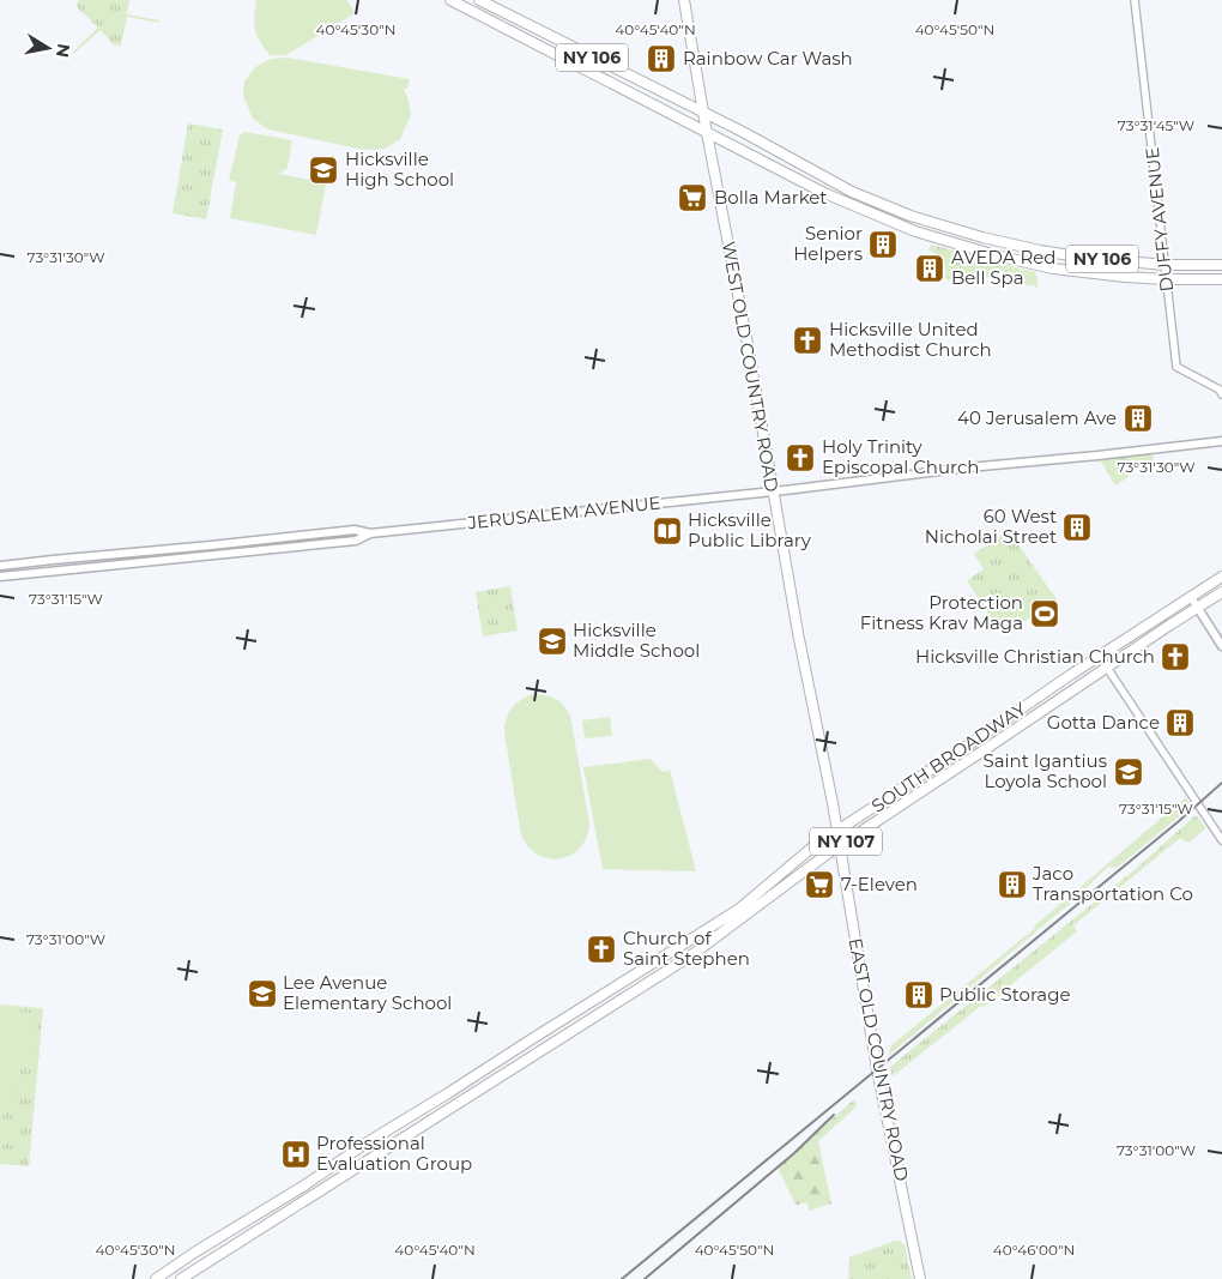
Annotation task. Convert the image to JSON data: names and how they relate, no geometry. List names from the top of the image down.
{
  "streets": {
    "main road": [
      "NY 106",
      "WEST OLD COUNTRY ROAD",
      "JERUSALEM AVENUE",
      "SOUTH BROADWAY",
      "NY 107",
      "EAST OLD COUNTRY ROAD"
    ],
    "street": ["DUFFY AVENUE"]
  },
  "crossings": [
    ["NY 106", "DUFFY AVENUE"],
    ["NY 106", "WEST OLD COUNTRY ROAD"],
    ["WEST OLD COUNTRY ROAD", "JERUSALEM AVENUE"],
    ["WEST OLD COUNTRY ROAD", "SOUTH BROADWAY"],
    ["WEST OLD COUNTRY ROAD", "EAST OLD COUNTRY ROAD"],
    ["SOUTH BROADWAY", "EAST OLD COUNTRY ROAD"]
  ],
  "places": {
    "building": [
      "Rainbow Car Wash",
      "Senior Helpers",
      "AVEDA Red Bell Spa",
      "40 Jerusalem Ave",
      "60 West Nicholai Street",
      "Gotta Dance",
      "Jaco Transportation Co",
      "Public Storage"
    ],
    "school or university": [
      "Hicksville High School",
      "Hicksville Middle School",
      "Saint Igantius Loyola School",
      "Lee Avenue Elementary School"
    ],
    "supermarket": ["Bolla Market", "7-Eleven"],
    "church": [
      "Hicksville United Methodist Church",
      "Holy Trinity Episcopal Church",
      "Hicksville Christian Church",
      "Church of Saint Stephen"
    ],
    "library": ["Hicksville Public Library"],
    "sports": ["Protection Fitness Krav Maga"],
    "hospital": ["Professional Evaluation Group"]
  },
  "north": "right",
  "coordinates": [
    "40°45'30\"N",
    "40°45'40\"N",
    "40°45'50\"N",
    "73°31'45\"W",
    "73°31'30\"W",
    "73°31'15\"W",
    "73°31'00\"W",
    "40°46'00\"N"
  ]
}
